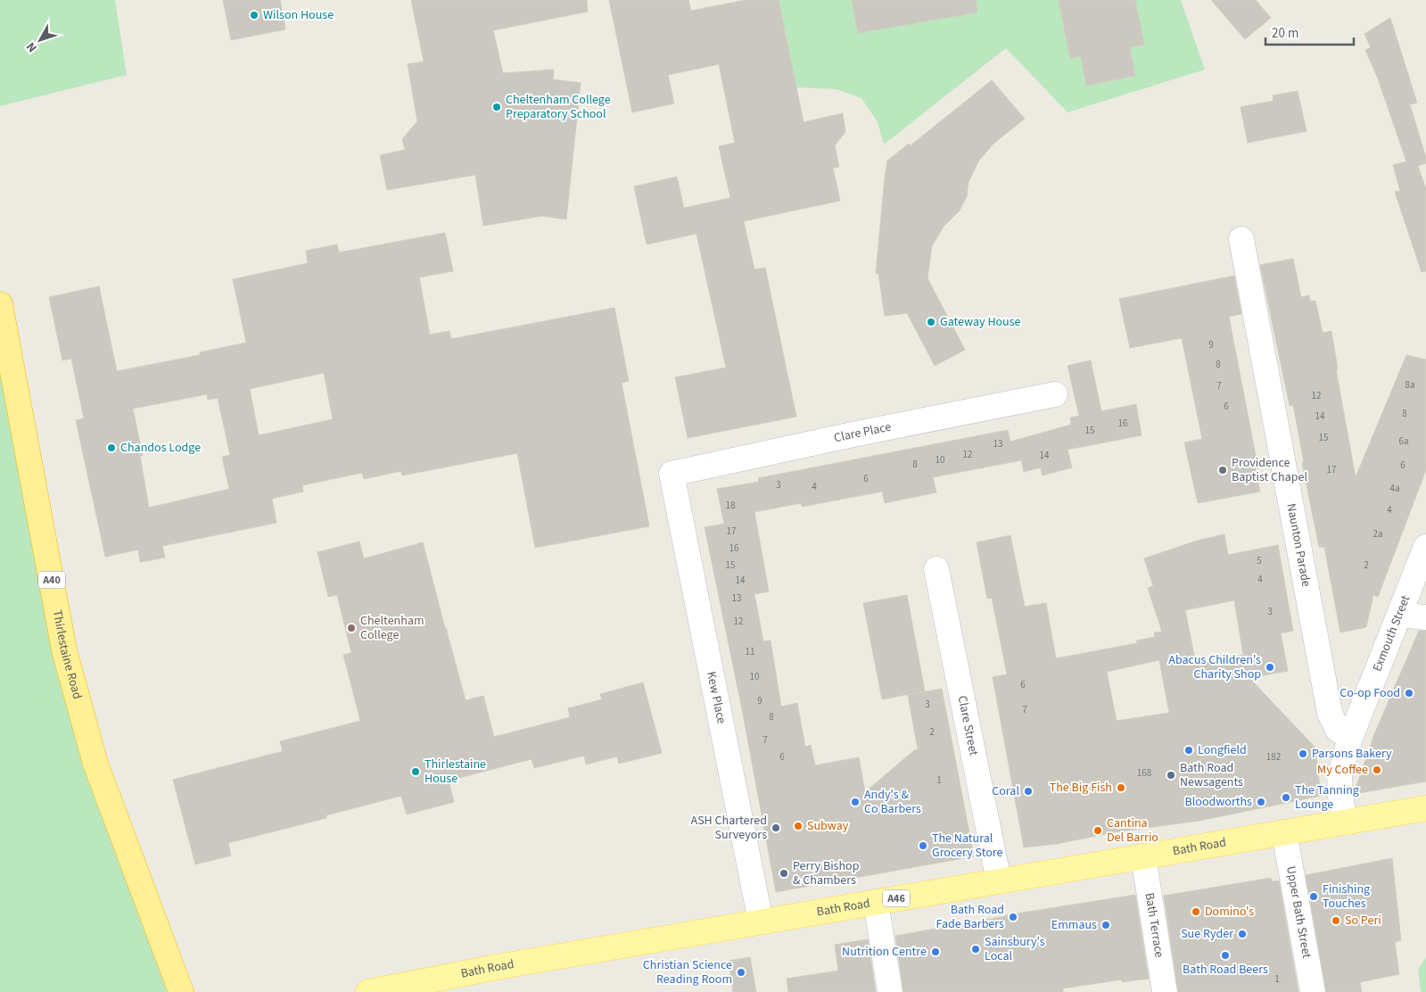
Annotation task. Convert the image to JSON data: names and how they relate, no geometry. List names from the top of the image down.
{
  "streets": {
    "highway": ["A40", "Thirlestaine Road"],
    "main road": ["Bath Road", "A46"],
    "street": [
      "Clare Place",
      "Naunton Parade",
      "Exmouth Street",
      "Kew Place",
      "Clare Street",
      "Upper Bath Street",
      "Bath Terrace"
    ]
  },
  "crossings": [
    ["Clare Place", "Kew Place"],
    ["Naunton Parade", "Exmouth Street"],
    ["Exmouth Street", "Bath Road"],
    ["Kew Place", "Bath Road"],
    ["Clare Street", "Bath Road"],
    ["Bath Road", "Upper Bath Street"],
    ["Bath Road", "Bath Terrace"]
  ],
  "places": [
    "Wilson House",
    "Cheltenham College Preparatory School",
    "Gateway House",
    "Chandos Lodge",
    "Providence Baptist Chapel",
    "Cheltenham College",
    "Abacus Children's Charity Shop",
    "Co-op Food",
    "Longfield",
    "Parsons Bakery",
    "My Coffee",
    "Thirlestaine House",
    "Bath Road Newsagents",
    "The Big Fish",
    "Coral",
    "The Tanning Lounge",
    "Andy's & Co Barbers",
    "Bloodworths",
    "Subway",
    "ASH Chartered Surveyors",
    "Cantina Del Barrio",
    "The Natural Grocery Store",
    "Perry Bishop & Chambers",
    "Finishing Touches",
    "Domino's",
    "Bath Road Fade Barbers",
    "So Peri",
    "Emmaus",
    "Sue Ryder",
    "Sainsbury's Local",
    "Nutrition Centre",
    "Bath Road Beers",
    "Christian Science Reading Room"
  ],
  "house_numbers": [
    "9",
    "8",
    "8a",
    "7",
    "12",
    "6",
    "8",
    "14",
    "16",
    "15",
    "15",
    "6a",
    "13",
    "12",
    "14",
    "10",
    "8",
    "6",
    "17",
    "6",
    "3",
    "4",
    "4a",
    "18",
    "4",
    "17",
    "2a",
    "16",
    "5",
    "15",
    "2",
    "4",
    "14",
    "13",
    "3",
    "12",
    "11",
    "10",
    "6",
    "9",
    "3",
    "7",
    "8",
    "2",
    "7",
    "6",
    "182",
    "168",
    "1",
    "1"
  ],
  "scale_bar": "20 m",
  "north": "bottom left"
}
